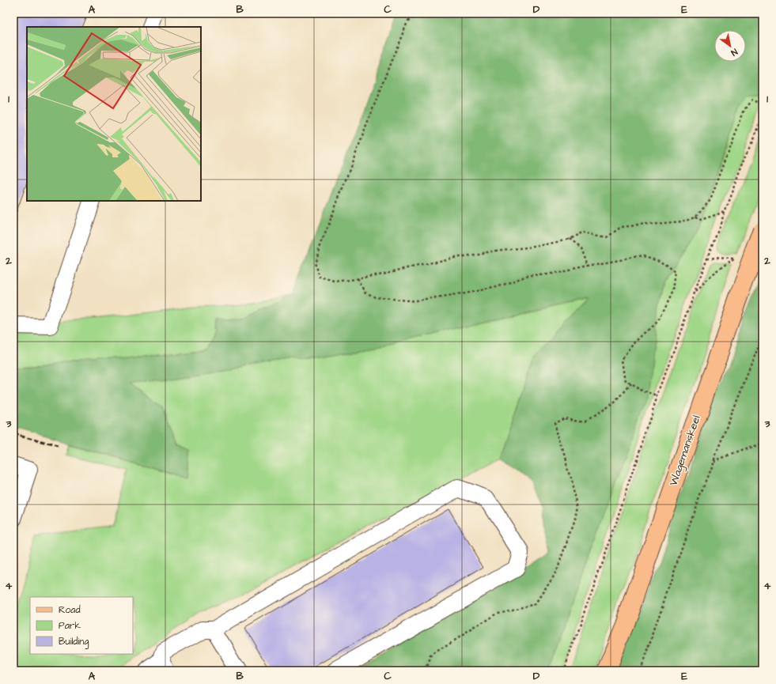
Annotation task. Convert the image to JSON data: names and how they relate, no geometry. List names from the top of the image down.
{
  "streets": {
    "main road": ["Wagemanskeel"]
  },
  "legend": ["Road", "Park", "Building"],
  "north": "bottom right",
  "grid": {
    "columns": [
      "A",
      "B",
      "C",
      "D",
      "E"
    ],
    "rows": [
      "1",
      "2",
      "3",
      "4"
    ]
  }
}
